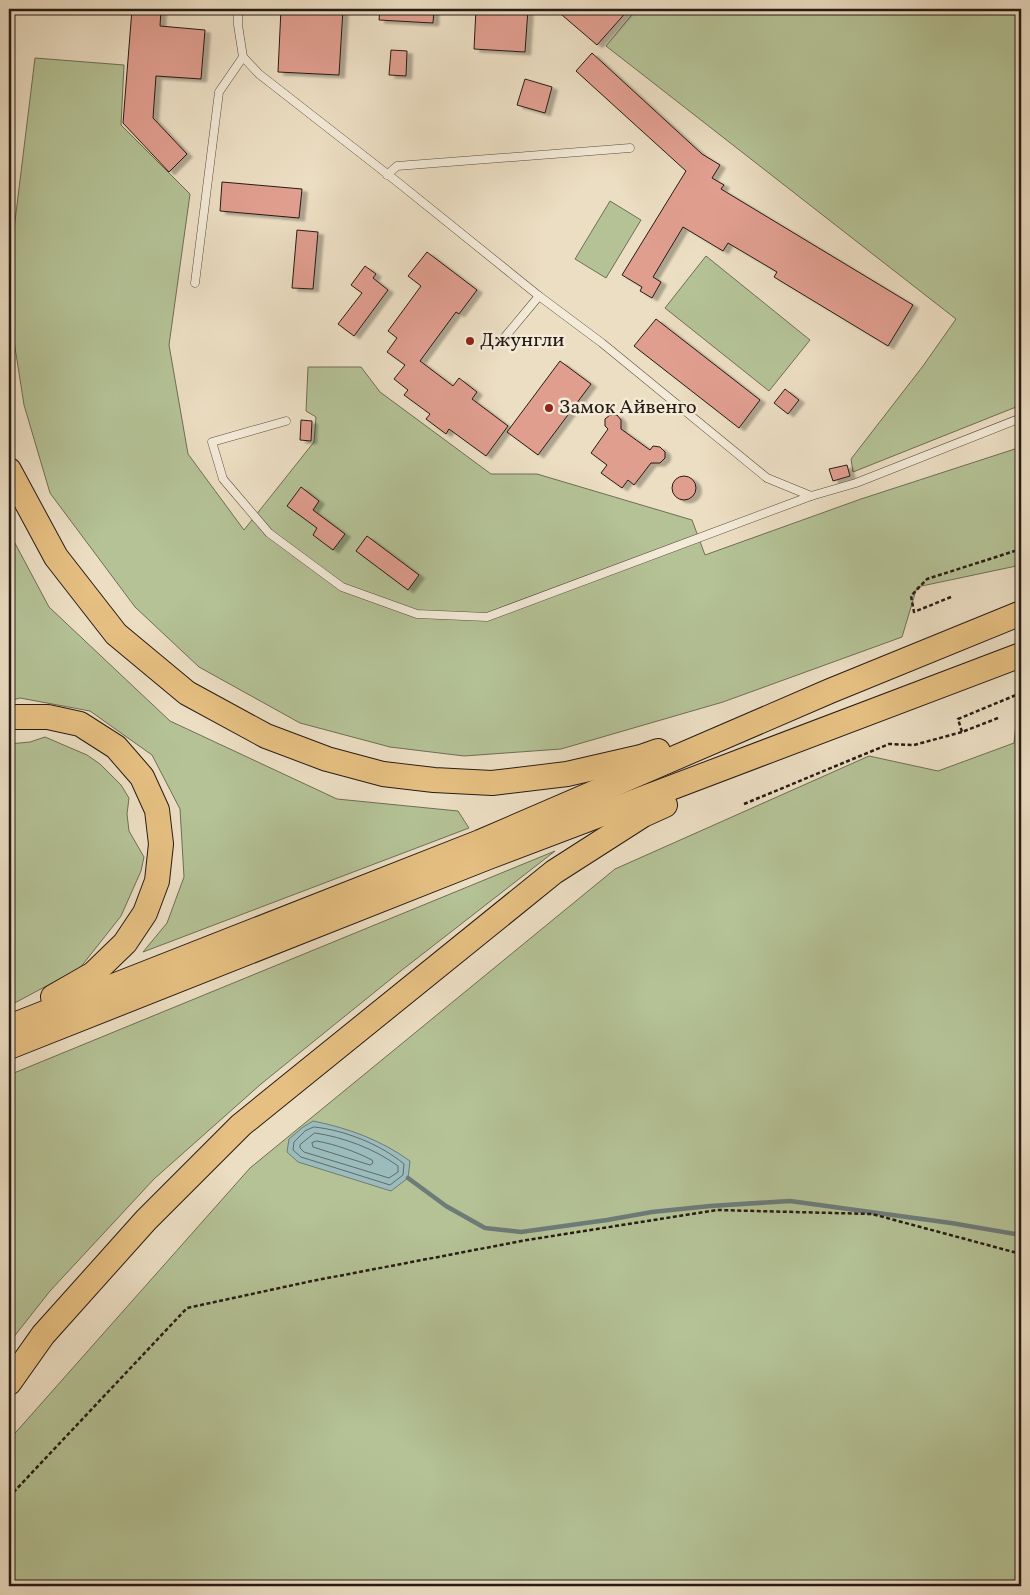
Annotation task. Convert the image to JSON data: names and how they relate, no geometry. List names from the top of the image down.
{
  "places": ["Джунгли", "Замок Айвенго"]
}
